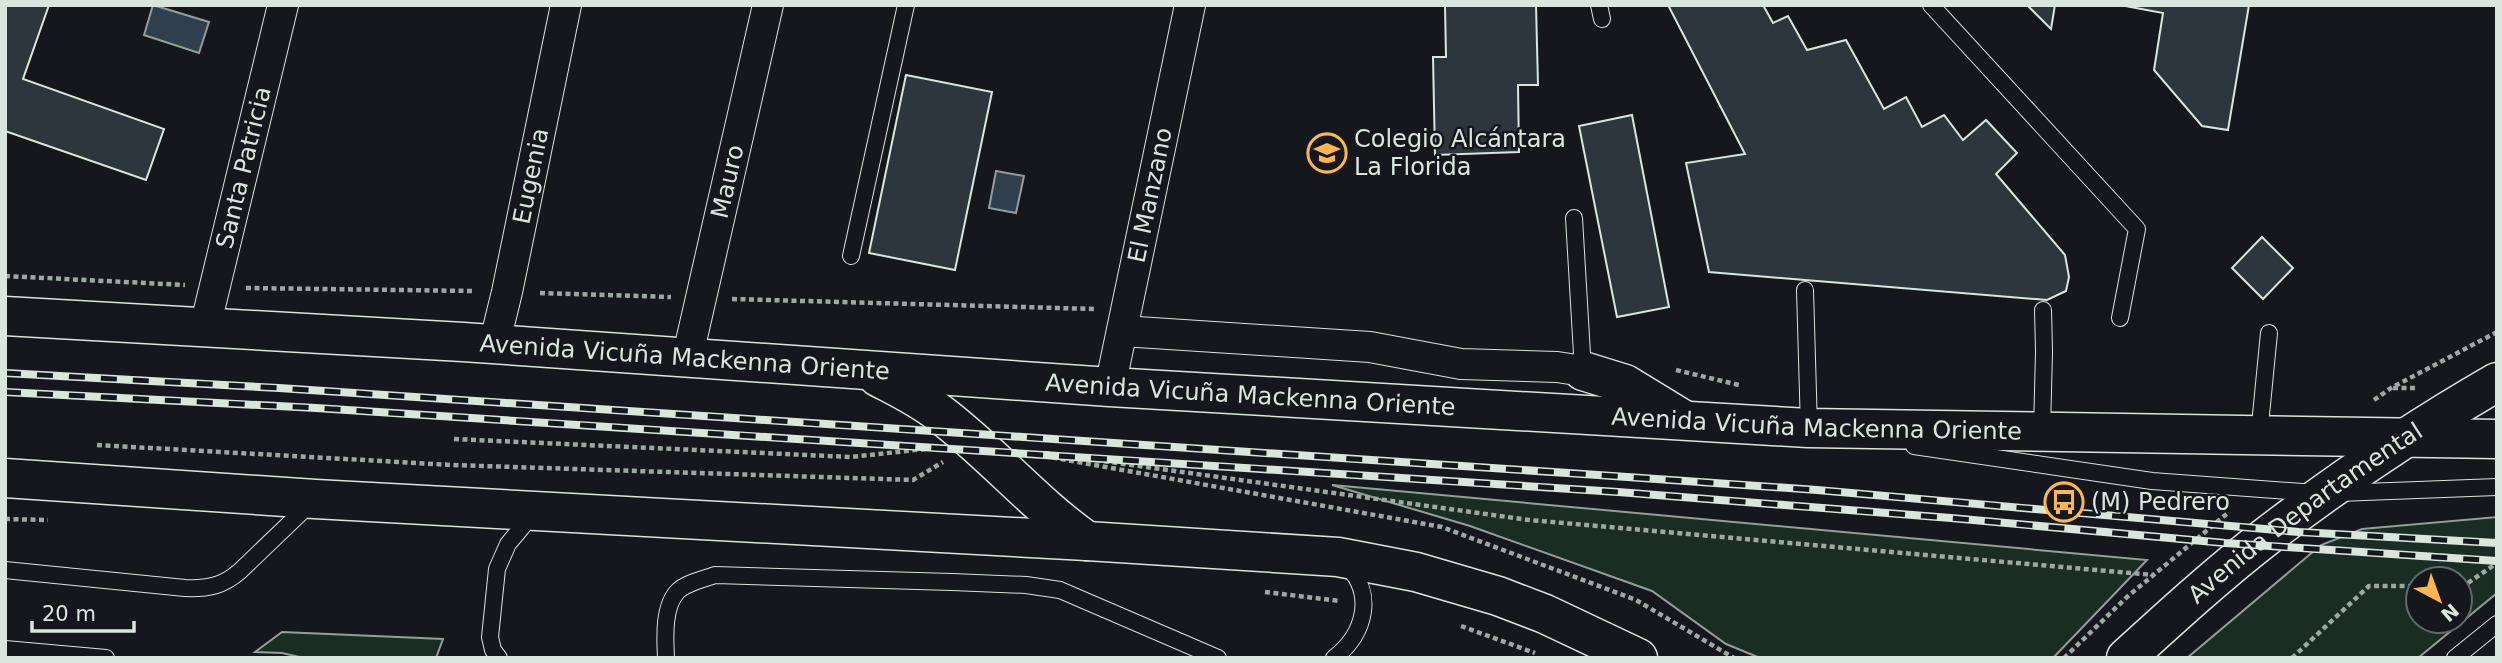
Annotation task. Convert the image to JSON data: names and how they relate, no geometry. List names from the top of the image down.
{
  "streets": {
    "main road": ["Avenida Vicuña Mackenna Oriente", "Avenida Departamental"],
    "street": [
      "Santa Patricia",
      "Eugenia",
      "Mauro",
      "El Manzano"
    ]
  },
  "crossings": [
    ["Santa Patricia", "Avenida Vicuña Mackenna Oriente"],
    ["Eugenia", "Avenida Vicuña Mackenna Oriente"],
    ["Mauro", "Avenida Vicuña Mackenna Oriente"],
    ["El Manzano", "Avenida Vicuña Mackenna Oriente"],
    ["Avenida Vicuña Mackenna Oriente", "Avenida Departamental"]
  ],
  "places": {
    "school or university": ["Colegio Alcántara La Florida"],
    "bus stop": ["(M) Pedrero"]
  },
  "scale_bar": "20 m",
  "north": "bottom right"
}
